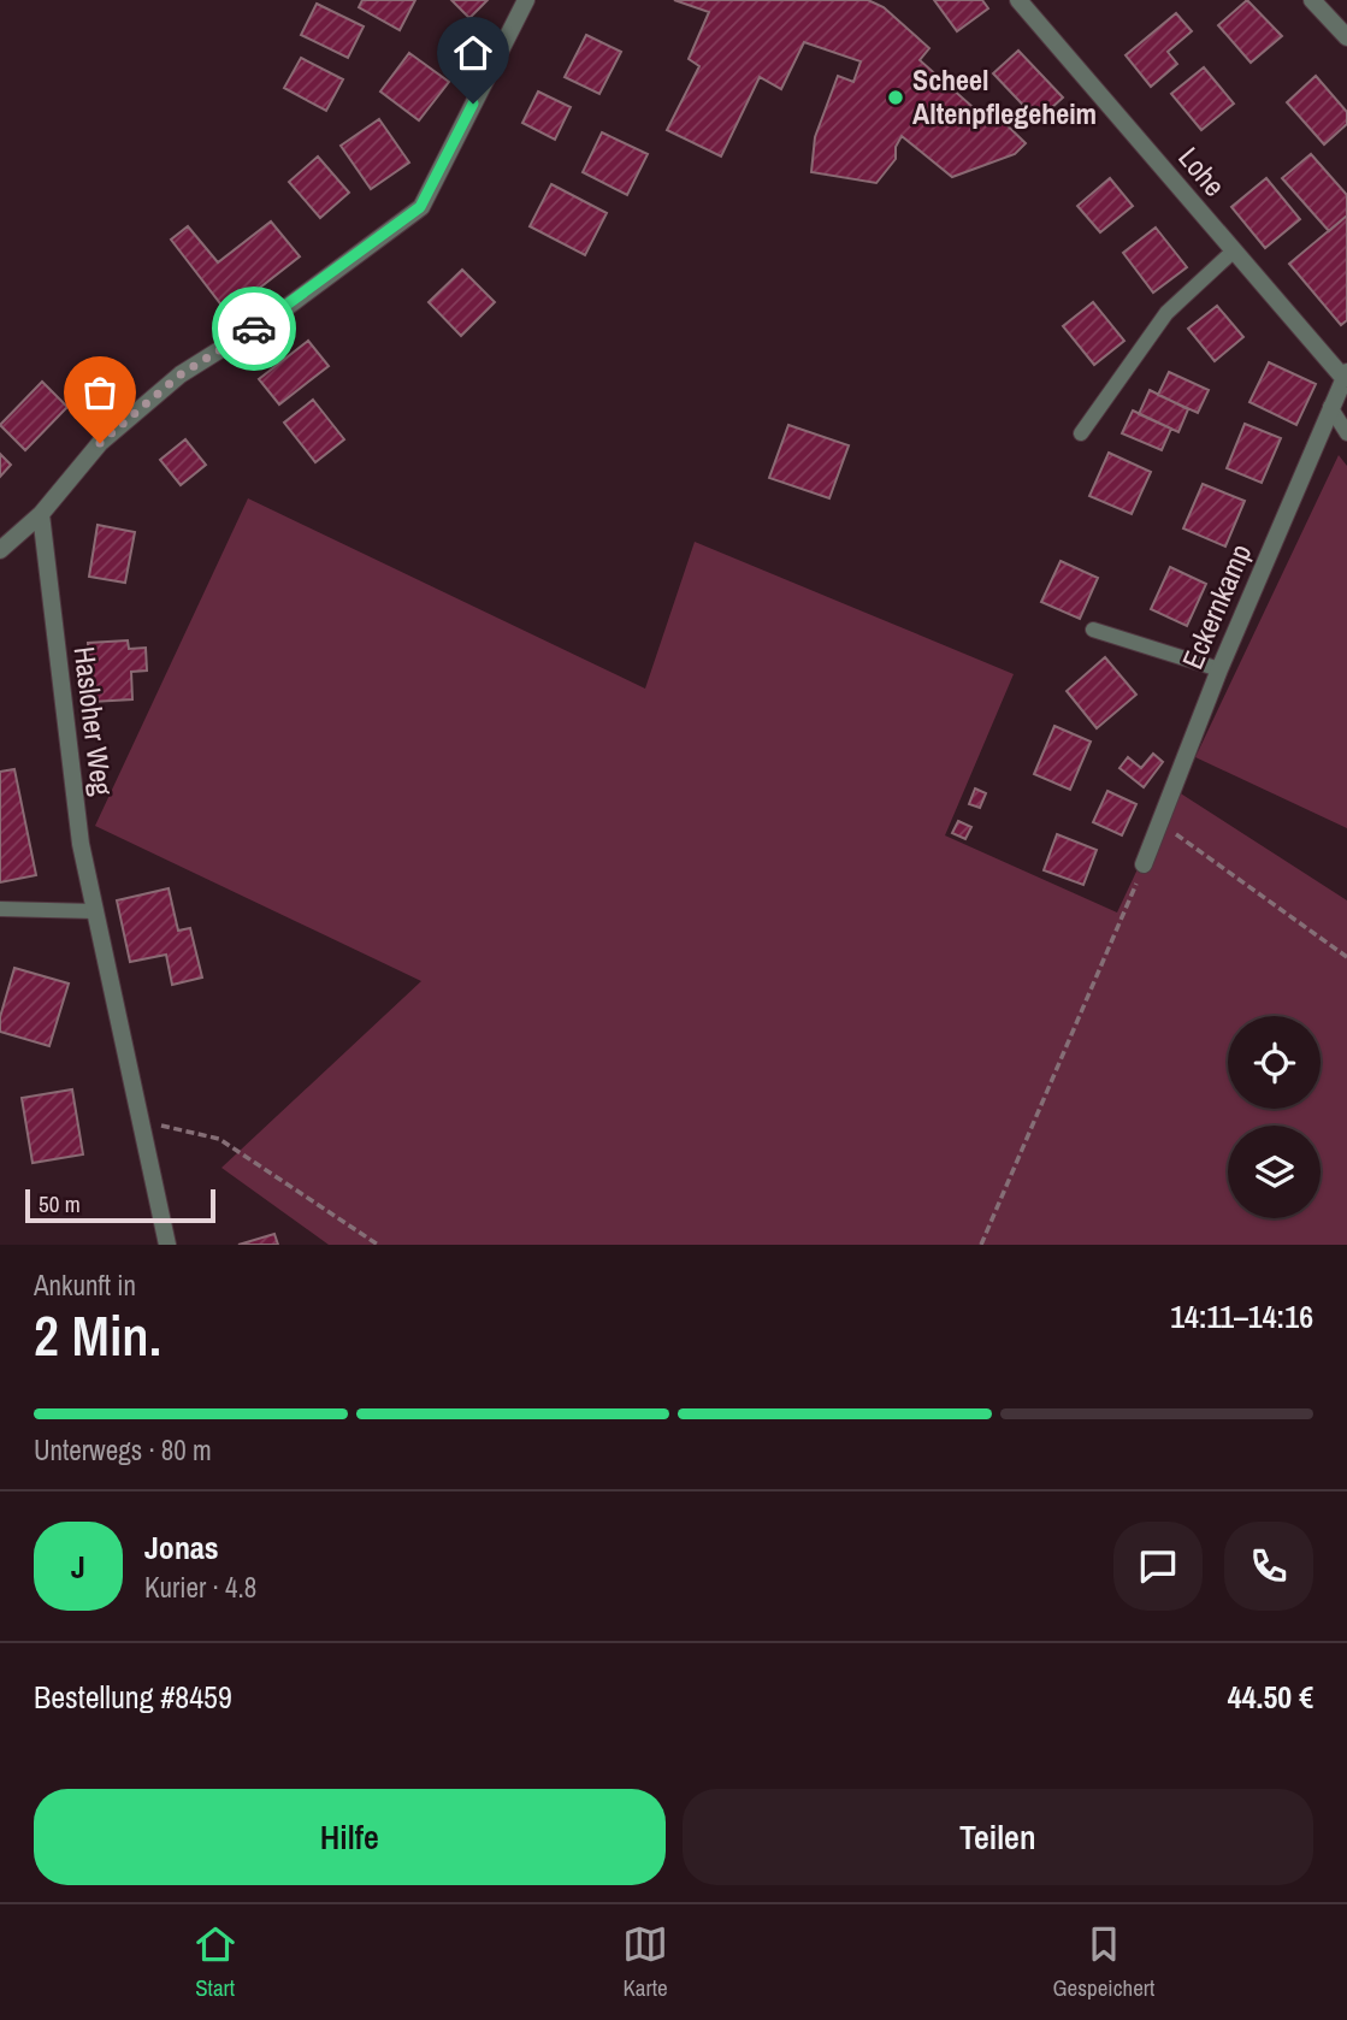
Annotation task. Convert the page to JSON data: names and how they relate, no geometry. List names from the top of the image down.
{
  "streets": {
    "street": ["Lohe", "Eckernkamp", "Hasloher Weg"]
  },
  "crossings": [
    ["Lohe", "Eckernkamp"]
  ],
  "places": ["Scheel Altenpflegeheim"],
  "scale_bar": "50 m",
  "page": {
    "scale": "50 m",
    "heading": ["2 Min.", "Ankunft in", "14:11–14:16"],
    "panel": [
      "Jonas",
      "Kurier · 4.8",
      "Bestellung #8459",
      "44.50 €"
    ],
    "bar": "Unterwegs · 80 m",
    "round": "J",
    "buttons": ["Hilfe", "Teilen"],
    "tabs": ["Start", "Karte", "Gespeichert"]
  }
}
